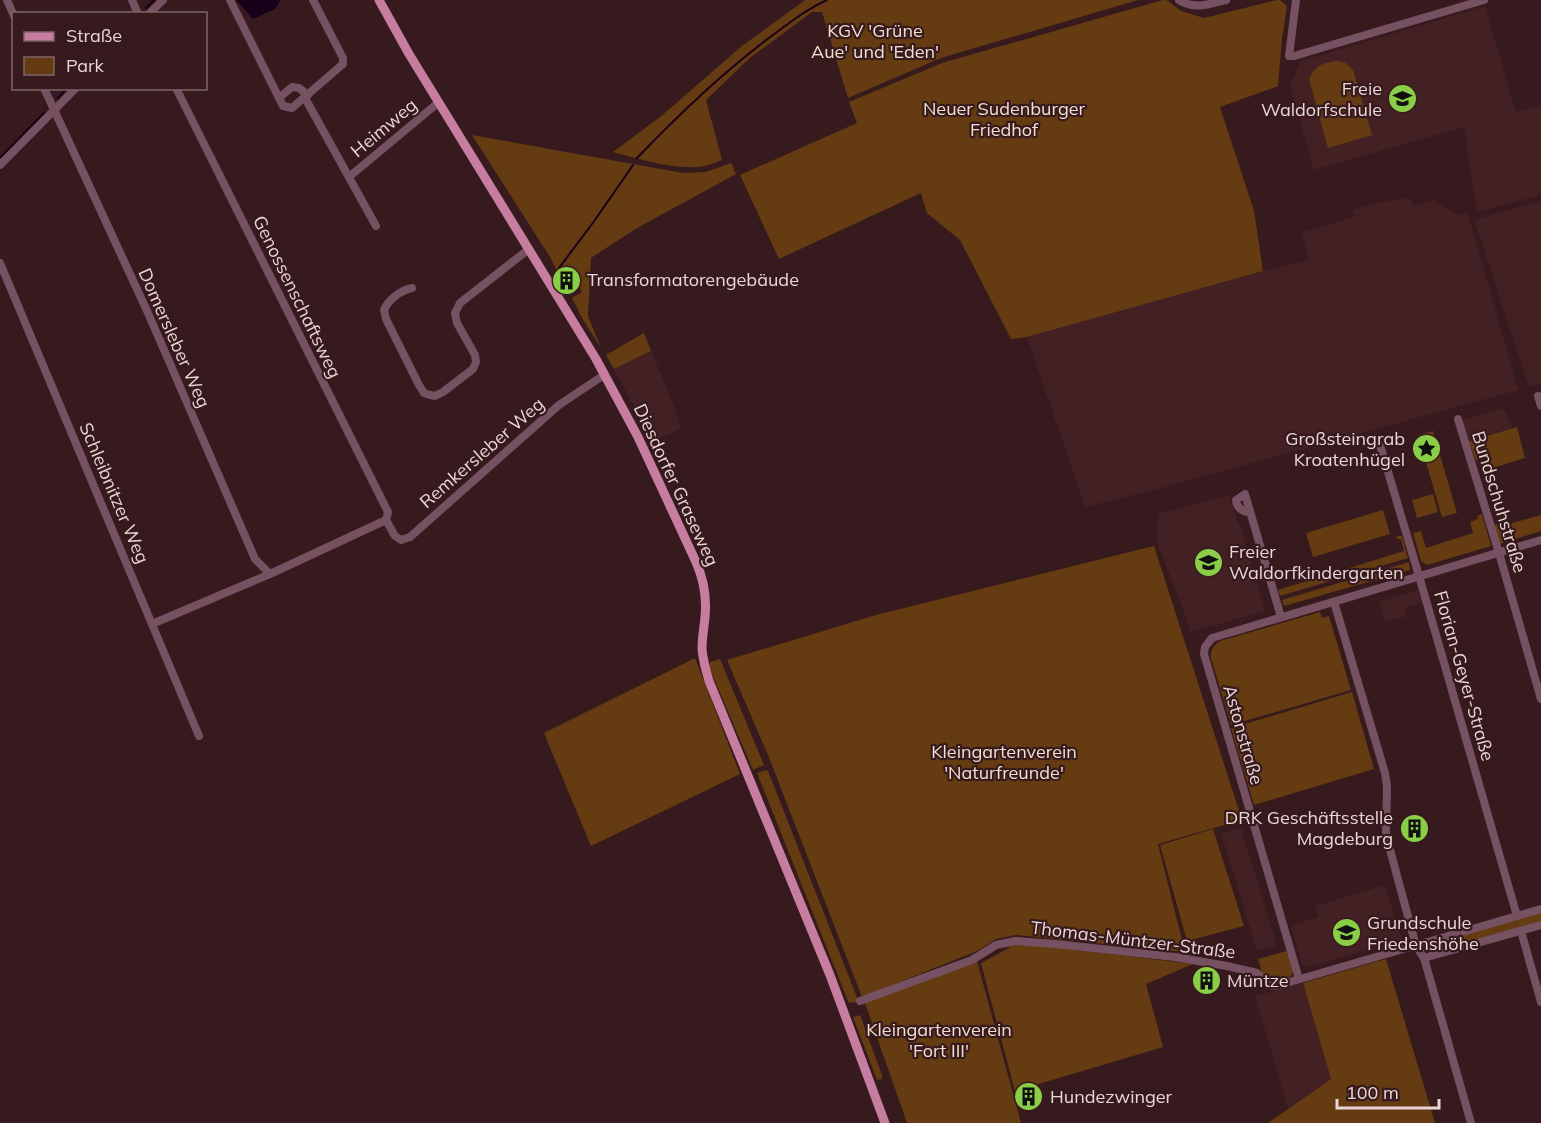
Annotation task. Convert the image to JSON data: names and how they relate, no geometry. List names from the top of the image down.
{
  "streets": {
    "main road": ["Diesdorfer Graseweg"],
    "street": [
      "Heimweg",
      "Genossenschaftsweg",
      "Domersleber Weg",
      "Remkersleber Weg",
      "Schleibnitzer Weg",
      "Bundschuhstraße",
      "Florian-Geyer-Straße",
      "Astonstraße",
      "Thomas-Müntzer-Straße"
    ]
  },
  "crossings": [
    ["Heimweg", "Diesdorfer Graseweg"],
    ["Genossenschaftsweg", "Remkersleber Weg"],
    ["Remkersleber Weg", "Diesdorfer Graseweg"],
    ["Bundschuhstraße", "Astonstraße"],
    ["Florian-Geyer-Straße", "Astonstraße"],
    ["Florian-Geyer-Straße", "Thomas-Müntzer-Straße"],
    ["Astonstraße", "Thomas-Müntzer-Straße"]
  ],
  "parks": [
    "KGV 'Grüne Aue' und 'Eden'",
    "Neuer Sudenburger Friedhof",
    "Kleingartenverein 'Naturfreunde'",
    "Kleingartenverein 'Fort III'"
  ],
  "places": {
    "school or university": ["Freie Waldorfschule", "Freier Waldorfkindergarten", "Grundschule Friedenshöhe"],
    "building": [
      "Transformatorengebäude",
      "DRK Geschäftsstelle Magdeburg",
      "Müntze",
      "Hundezwinger"
    ],
    "place": ["Großsteingrab Kroatenhügel"]
  },
  "legend": ["Straße", "Park"],
  "scale_bar": "100 m"
}
